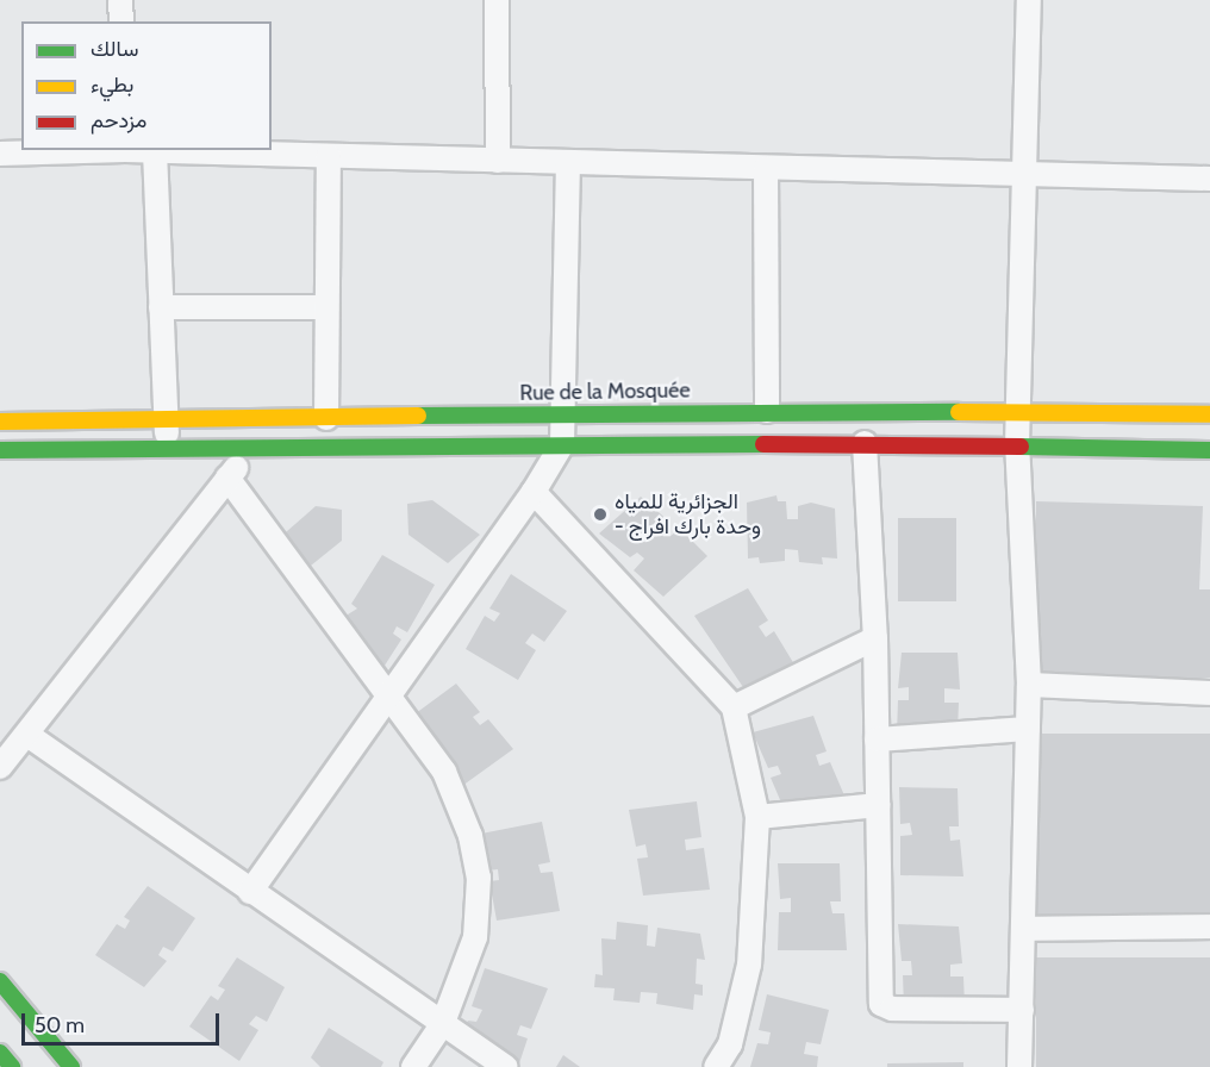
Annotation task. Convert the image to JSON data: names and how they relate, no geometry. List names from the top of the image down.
{
  "streets": {
    "main road": ["Rue de la Mosquée"]
  },
  "places": ["الجزائرية للمياه - وحدة بارك افراج"],
  "legend": ["سالك", "بطيء", "مزدحم"],
  "scale_bar": "50 m"
}
